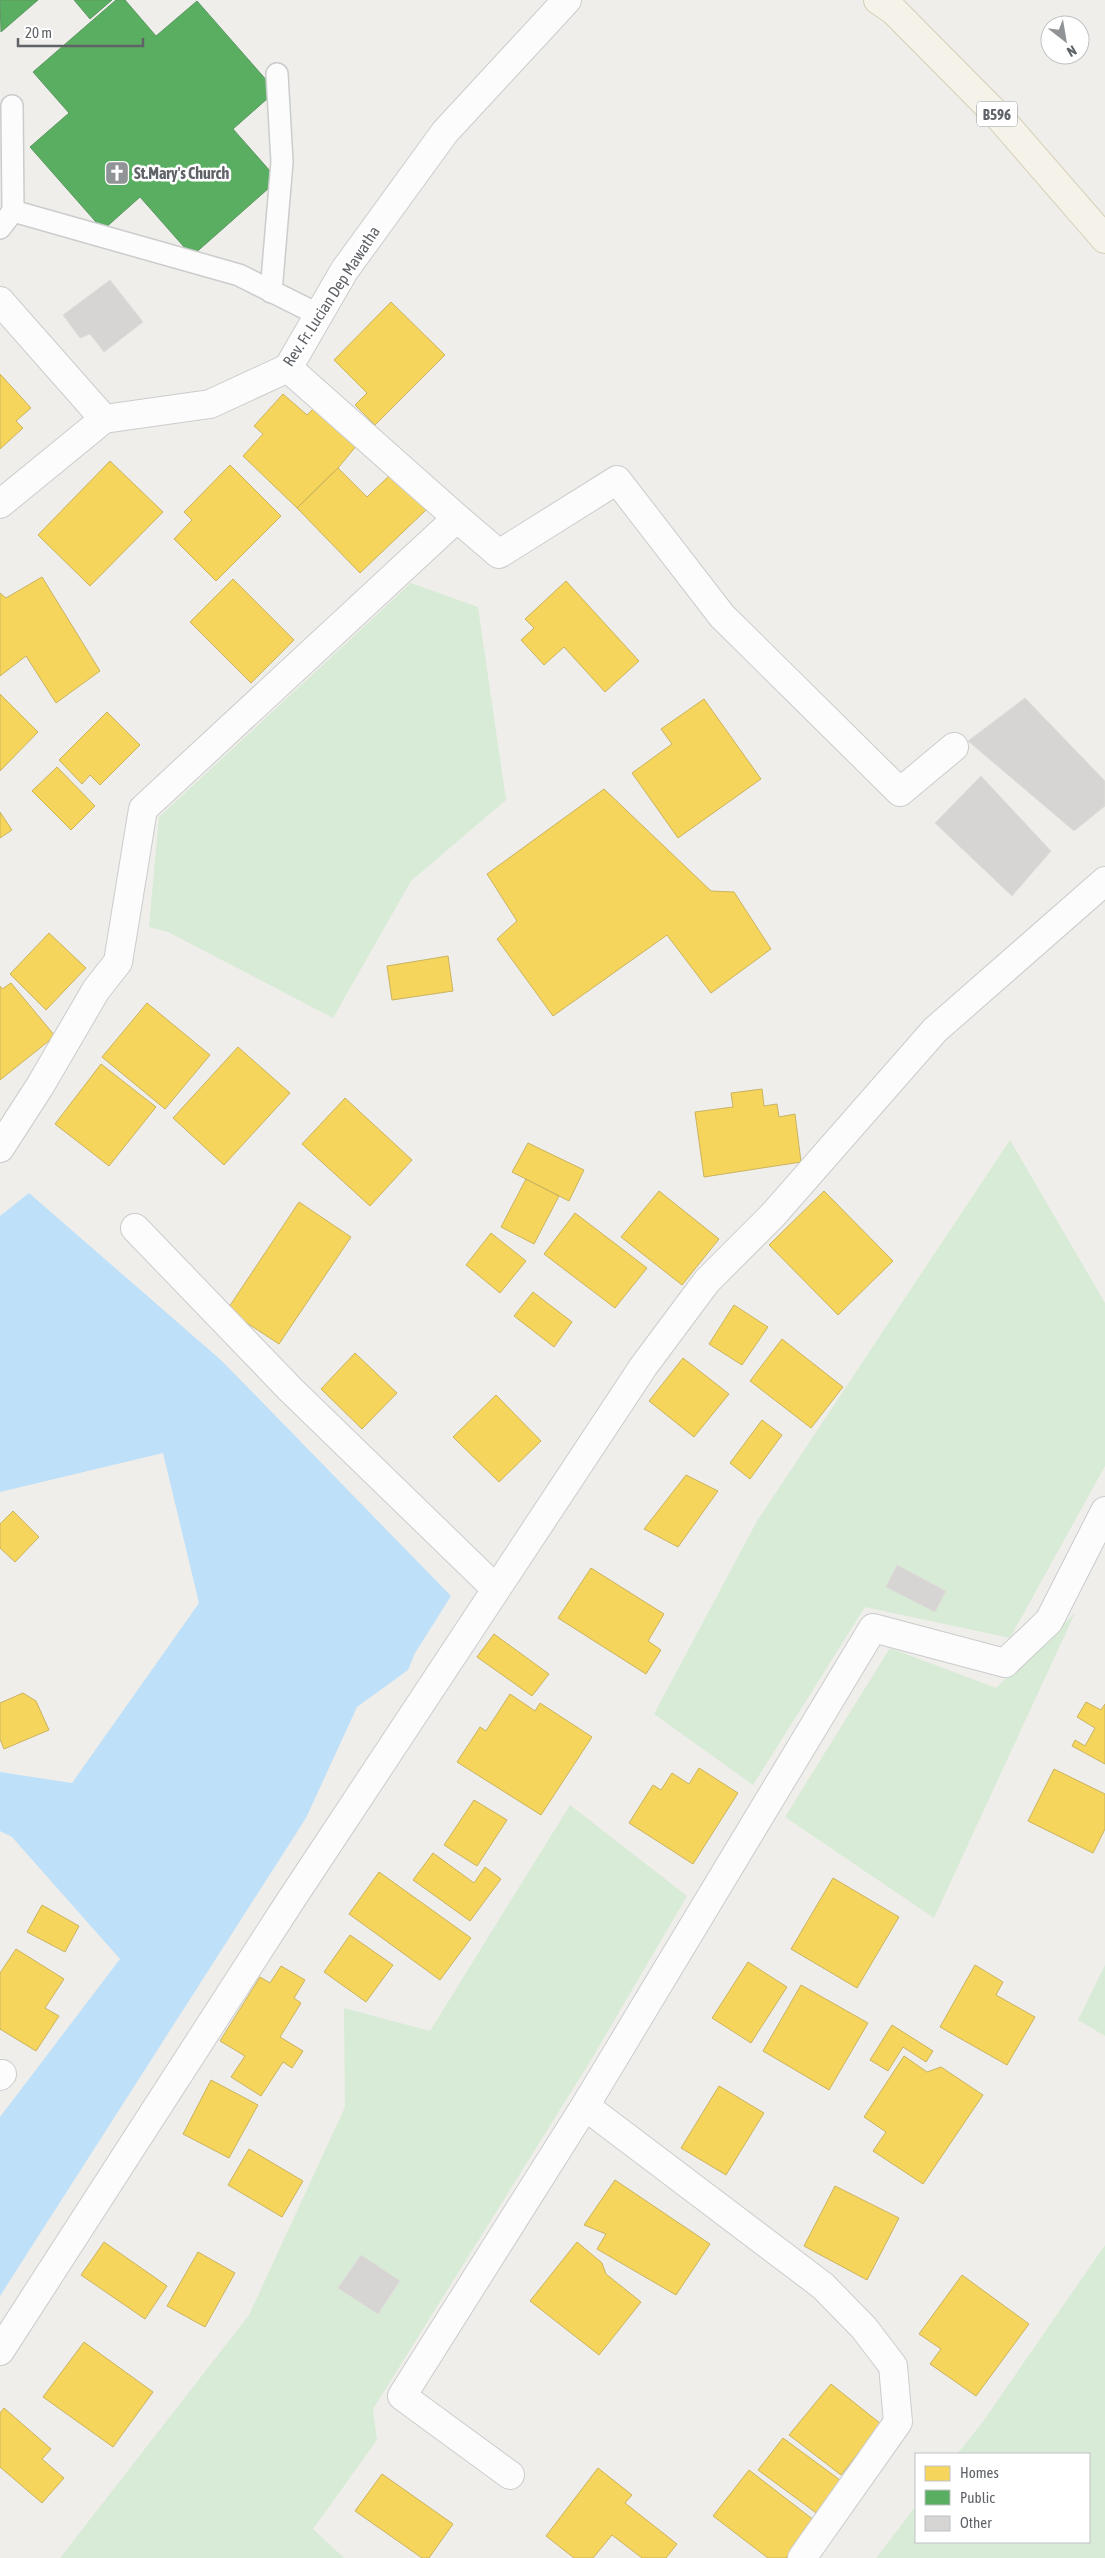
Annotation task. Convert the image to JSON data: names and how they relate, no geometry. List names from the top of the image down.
{
  "streets": {
    "main road": ["B596"],
    "street": ["Rev. Fr. Lucian Dep Mawatha"]
  },
  "places": {
    "church": ["St.Mary's Church"]
  },
  "legend": ["Homes", "Public", "Other"],
  "scale_bar": "20 m",
  "north": "bottom right"
}
